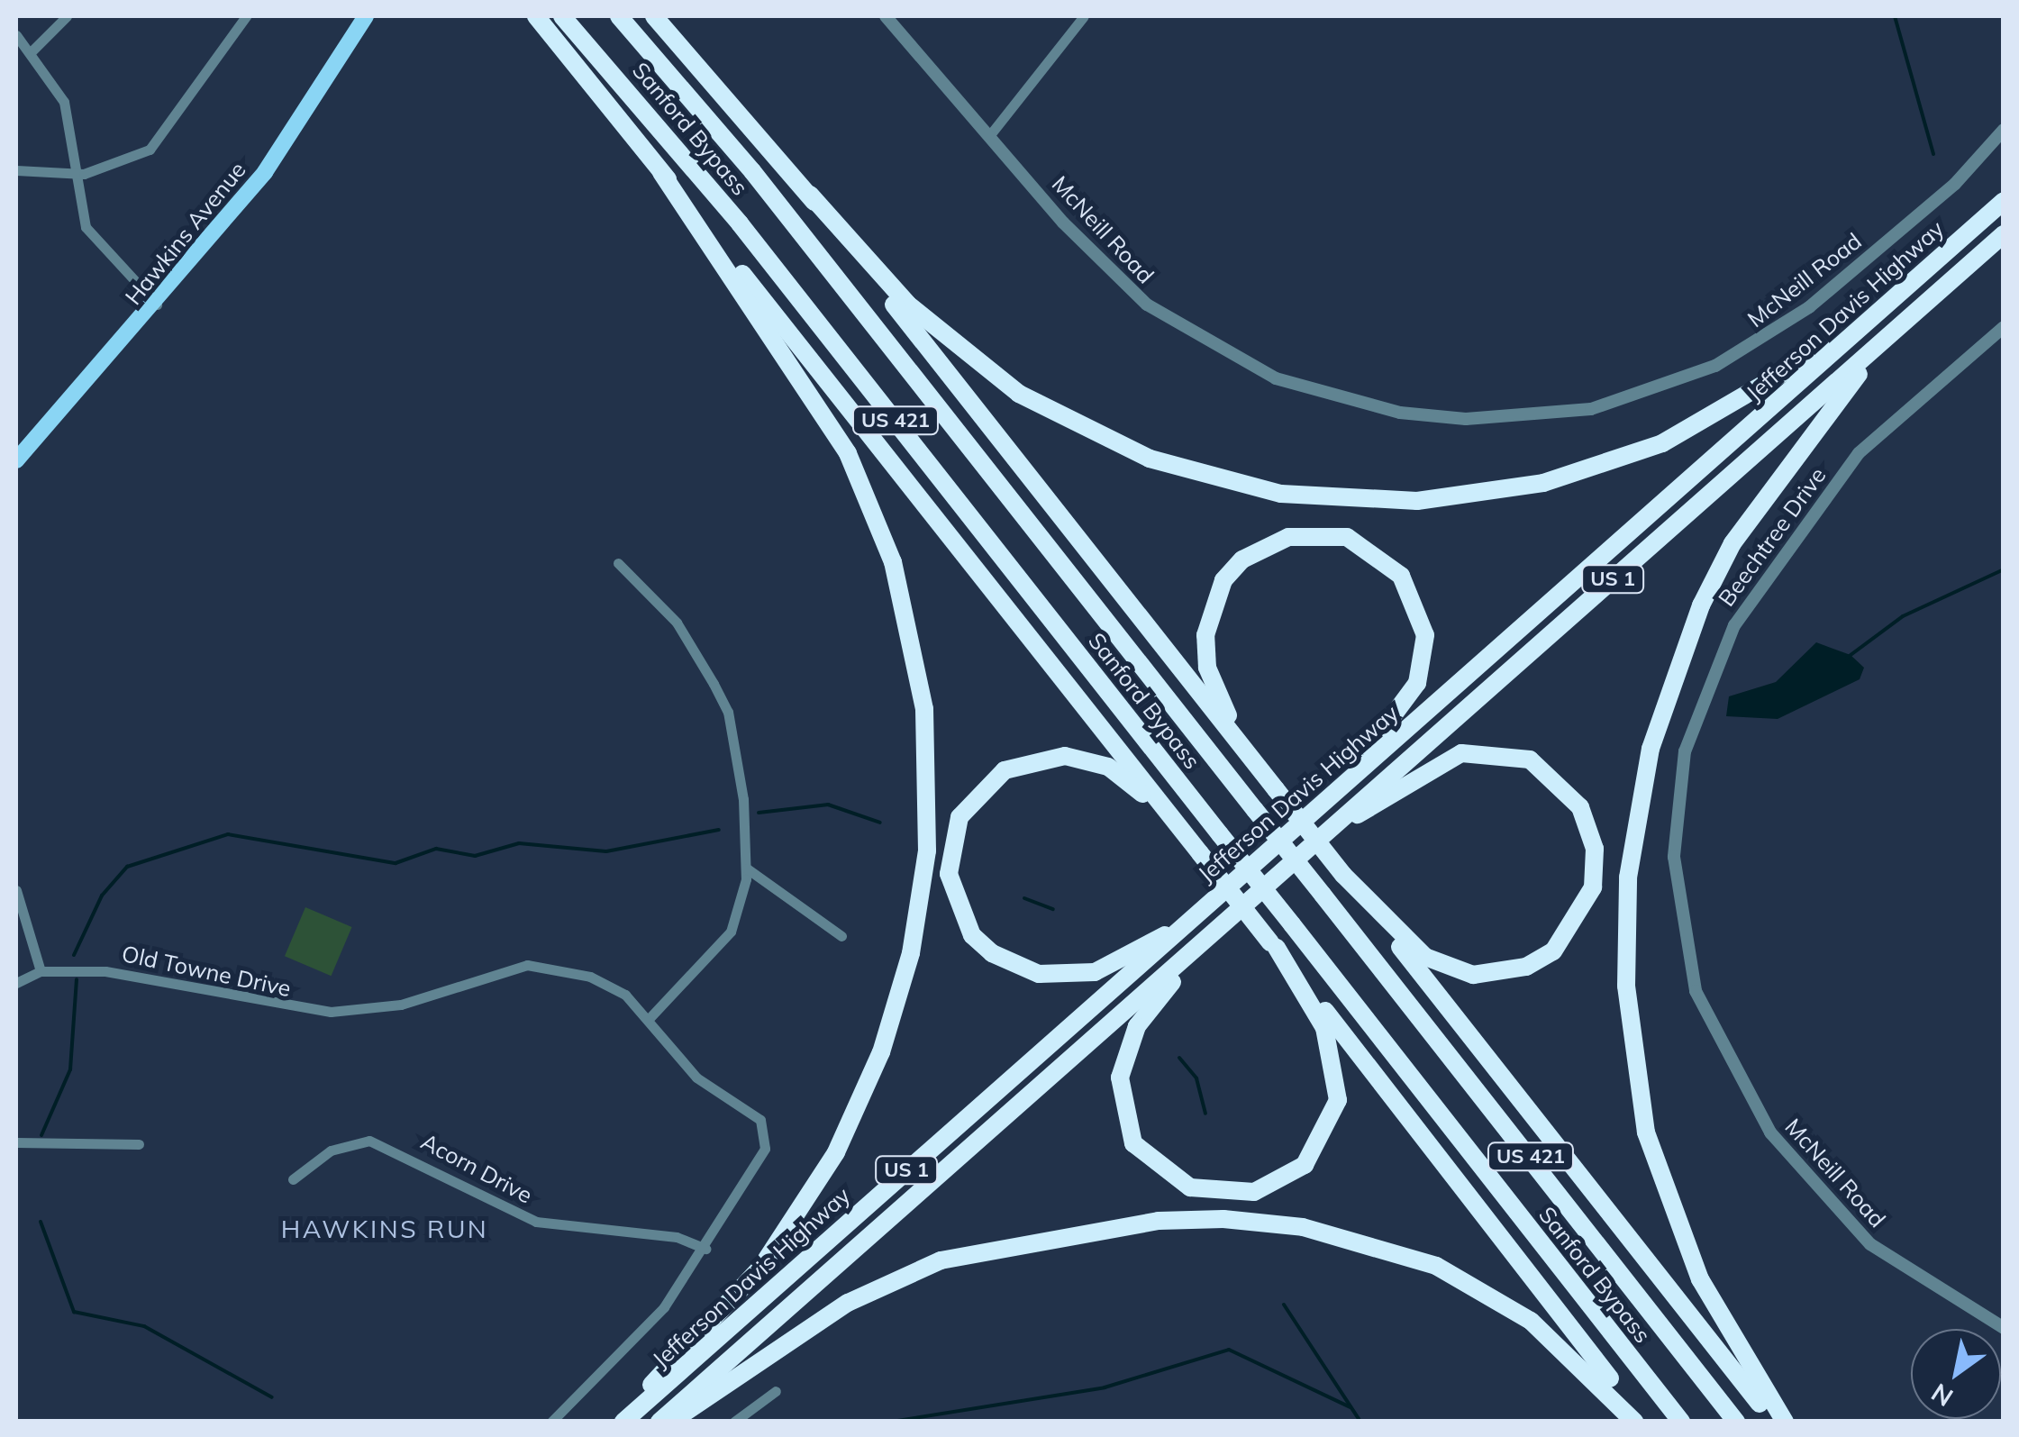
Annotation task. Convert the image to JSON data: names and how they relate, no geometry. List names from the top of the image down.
{
  "streets": {
    "highway": [
      "Sanford Bypass",
      "Jefferson Davis Highway",
      "US 421",
      "US 1"
    ],
    "main road": ["Hawkins Avenue"],
    "street": [
      "McNeill Road",
      "Beechtree Drive",
      "Old Towne Drive",
      "Acorn Drive"
    ]
  },
  "crossings": [
    ["McNeill Road", "Beechtree Drive"],
    ["Old Towne Drive", "Acorn Drive"]
  ],
  "districts": ["HAWKINS RUN"],
  "north": "bottom left"
}
